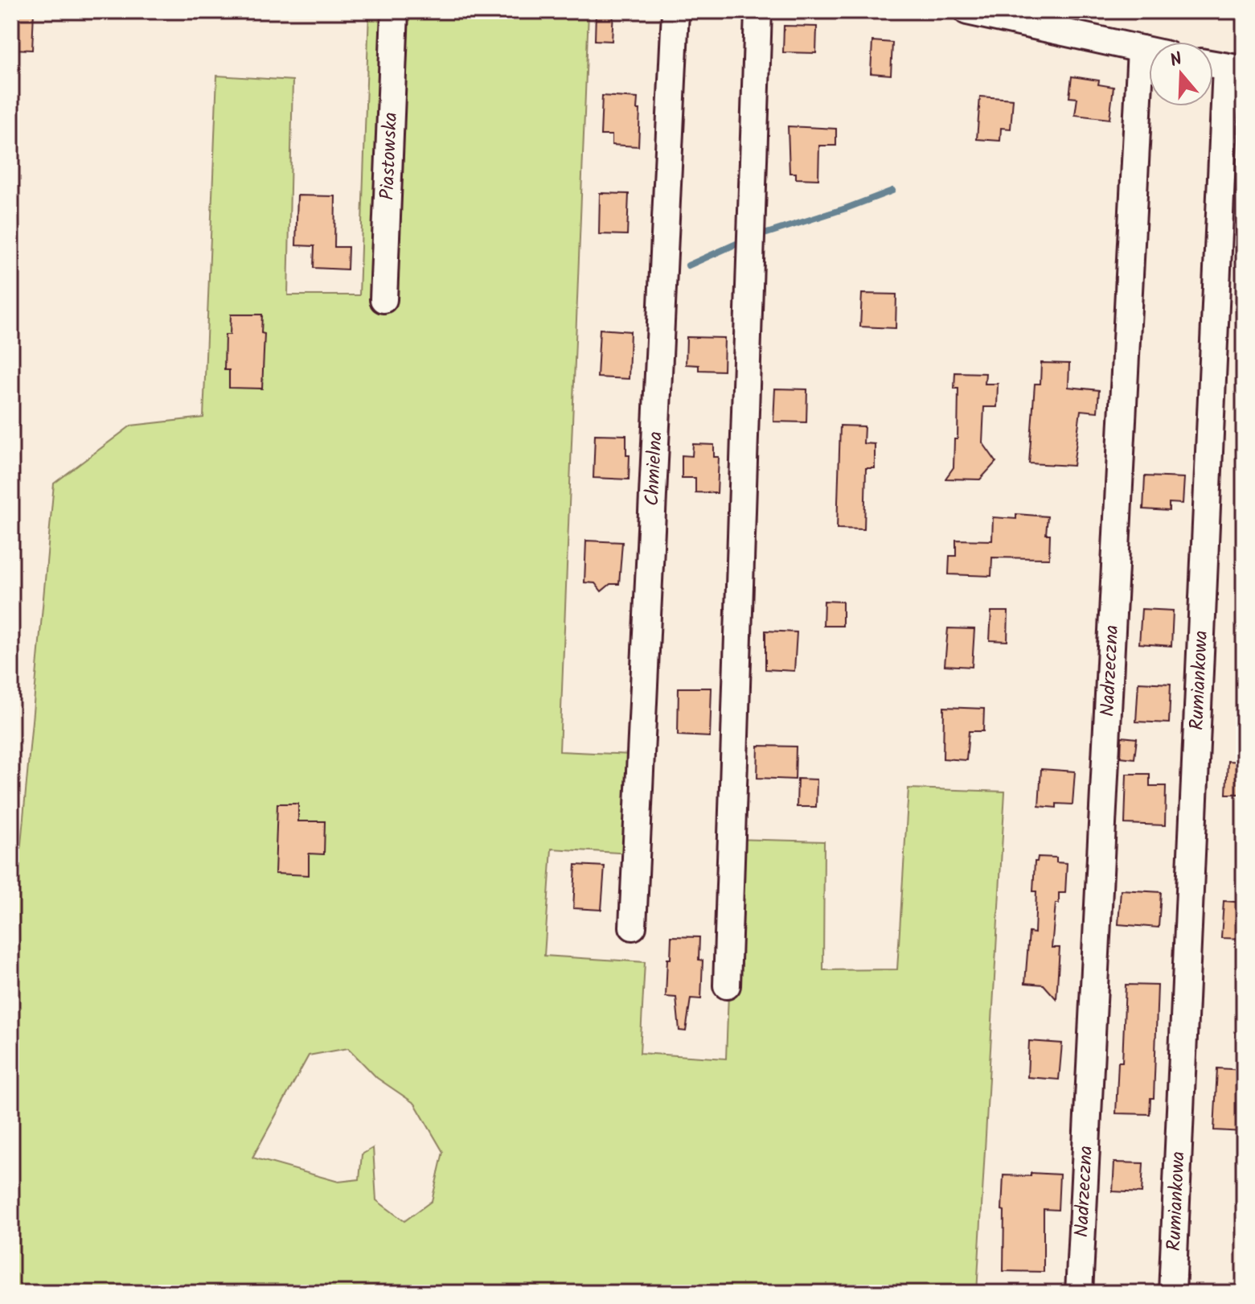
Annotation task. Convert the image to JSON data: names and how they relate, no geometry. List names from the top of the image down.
{
  "streets": {
    "street": [
      "Piastowska",
      "Chmielna",
      "Nadrzeczna",
      "Rumiankowa"
    ]
  },
  "north": "top"
}
